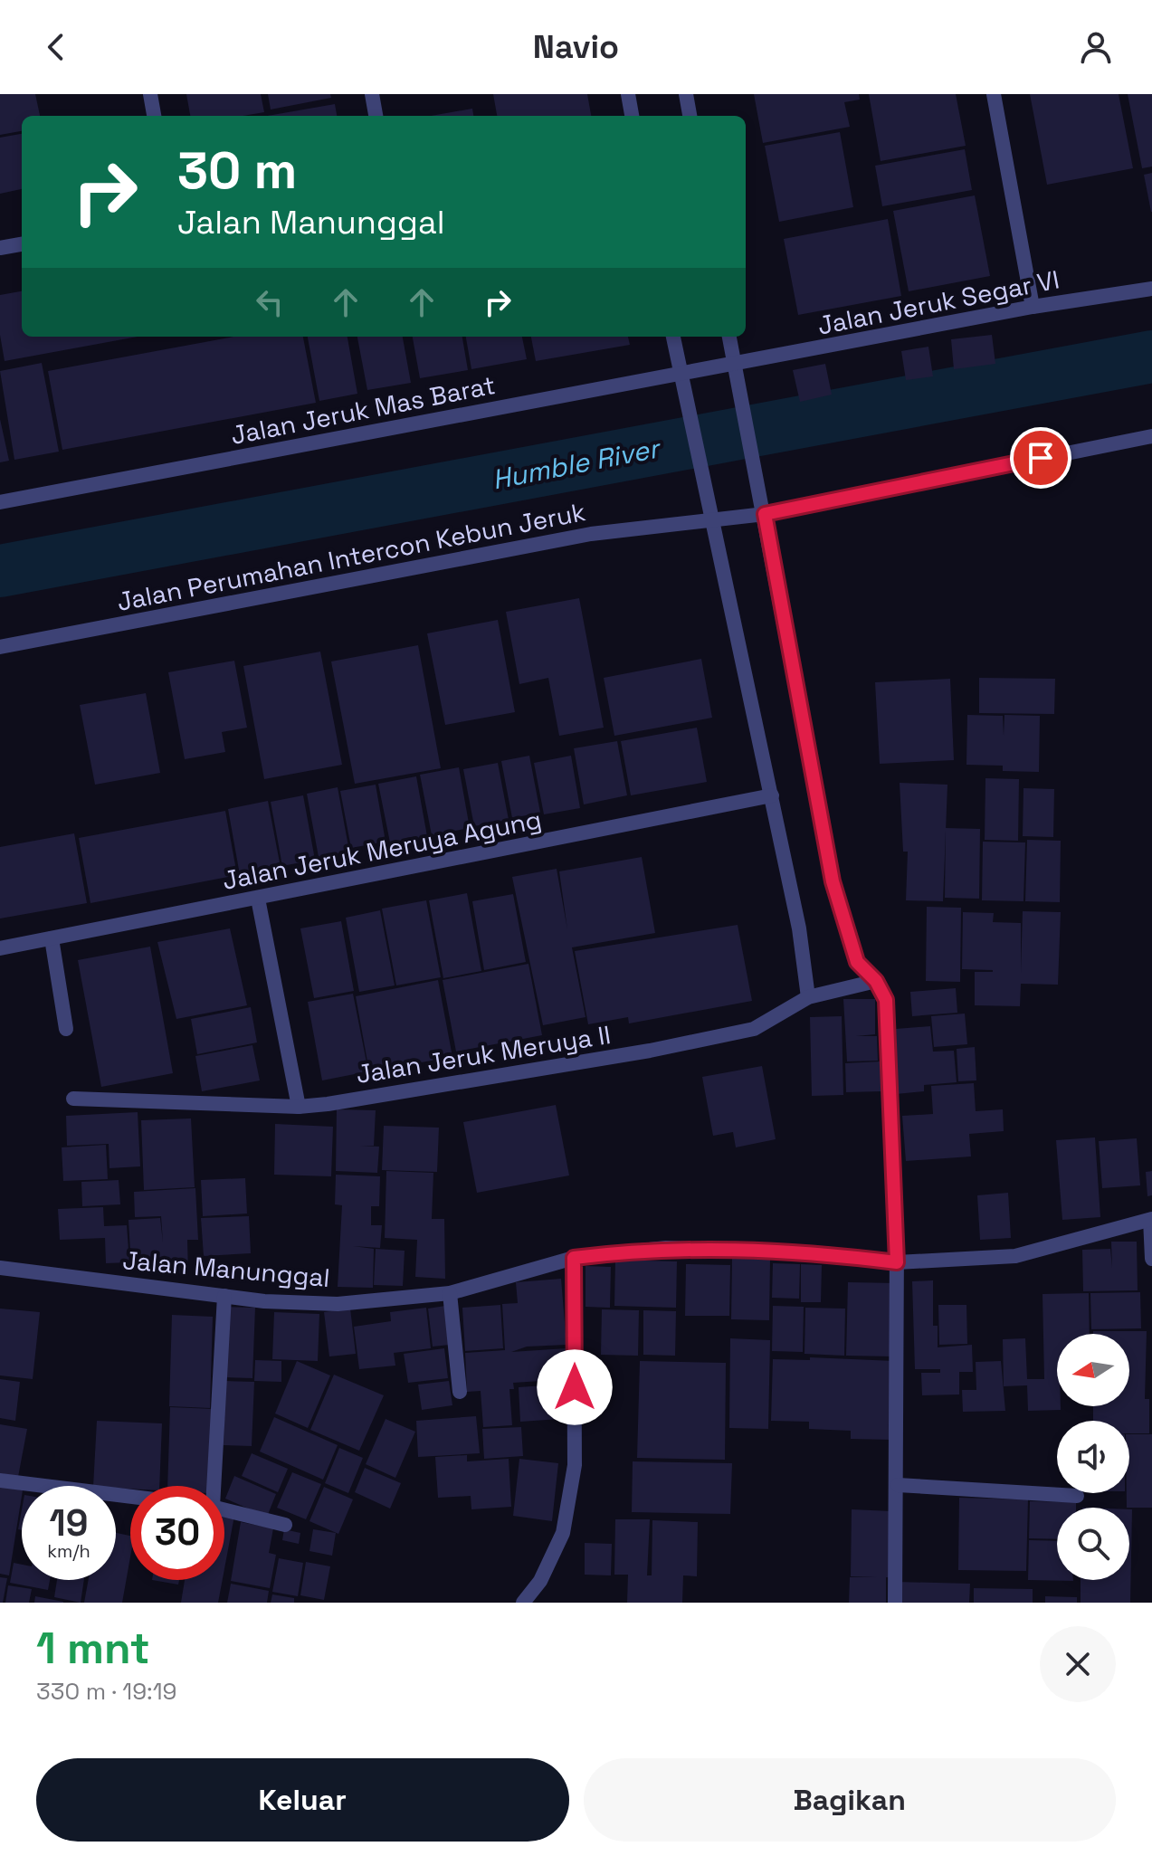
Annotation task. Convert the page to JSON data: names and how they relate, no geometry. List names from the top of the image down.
{
  "streets": {
    "street": [
      "Jalan Jeruk Segar VI",
      "Jalan Jeruk Mas Barat",
      "Jalan Perumahan Intercon Kebun Jeruk",
      "Jalan Jeruk Meruya Agung",
      "Jalan Jeruk Meruya II",
      "Jalan Manunggal"
    ]
  },
  "crossings": [
    ["Jalan Jeruk Segar VI", "Jalan Jeruk Mas Barat"]
  ],
  "water": ["Humble River"],
  "north": "left",
  "page": {
    "header": "Navio",
    "turn": ["30 m", "Jalan Manunggal"],
    "speed": "19 km/h",
    "limit": "30",
    "heading": ["1 mnt", "330 m · 19:19"],
    "buttons": ["Keluar", "Bagikan"]
  }
}
